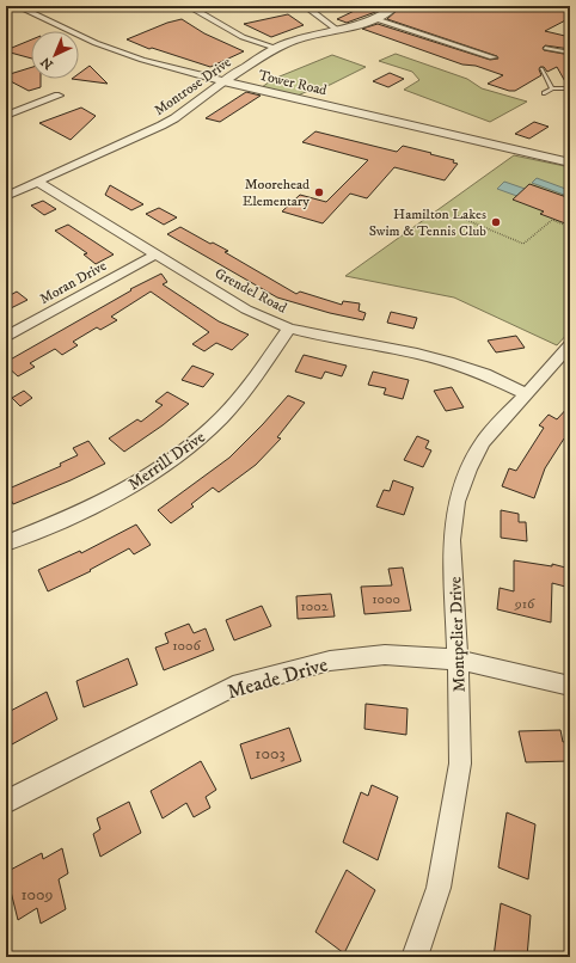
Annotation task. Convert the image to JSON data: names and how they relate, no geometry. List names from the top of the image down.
{
  "streets": {
    "street": [
      "Tower Road",
      "Montrose Drive",
      "Moran Drive",
      "Grendel Road",
      "Merrill Drive",
      "Montpelier Drive",
      "Meade Drive"
    ]
  },
  "crossings": [
    ["Tower Road", "Montrose Drive"],
    ["Montrose Drive", "Grendel Road"],
    ["Moran Drive", "Grendel Road"],
    ["Grendel Road", "Merrill Drive"],
    ["Grendel Road", "Montpelier Drive"],
    ["Montpelier Drive", "Meade Drive"]
  ],
  "places": ["Moorehead Elementary", "Hamilton Lakes Swim & Tennis Club"],
  "house_numbers": [
    "1000",
    "916",
    "1002",
    "1006",
    "1003",
    "1009"
  ],
  "north": "bottom left"
}
